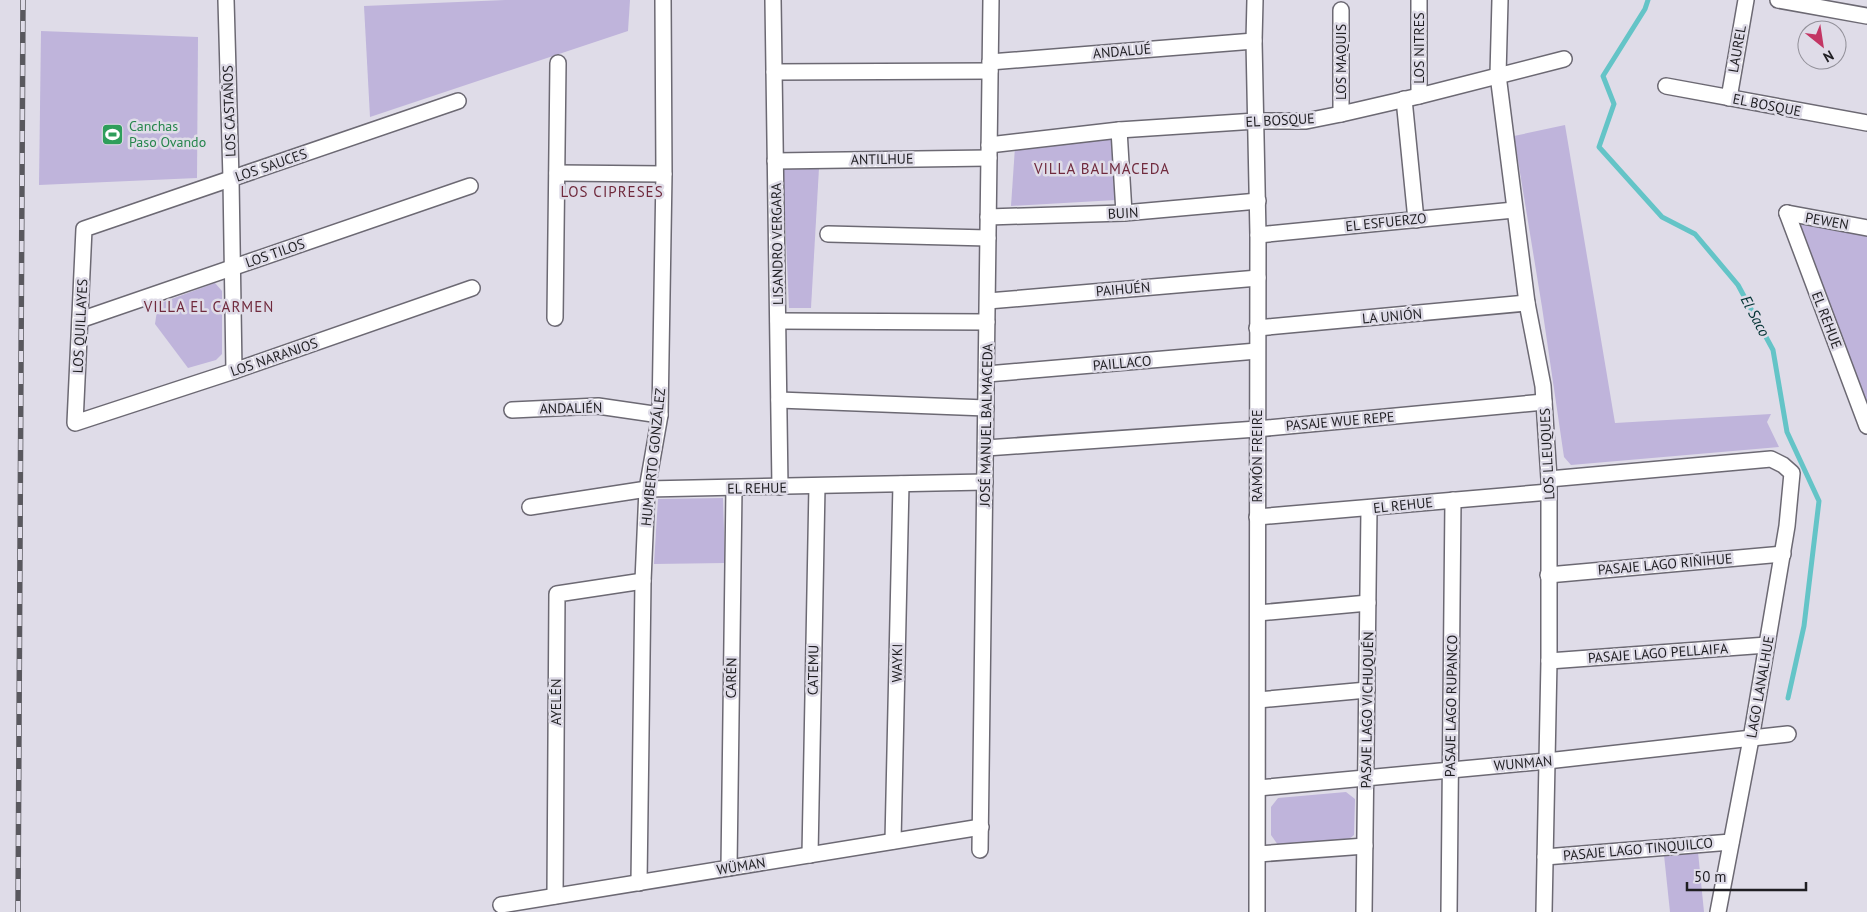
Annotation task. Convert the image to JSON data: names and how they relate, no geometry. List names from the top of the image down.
{
  "streets": {
    "street": [
      "LOS NITRES",
      "LAUREL",
      "ANDALUÉ",
      "LOS MAQUIS",
      "EL BOSQUE",
      "LOS CASTAÑOS",
      "ANTILHUE",
      "LOS SAUCES",
      "BUIN",
      "PEWEN",
      "EL ESFUERZO",
      "LISANDRO VERGARA",
      "LOS TILOS",
      "PAIHUÉN",
      "LA UNIÓN",
      "EL REHUE",
      "LOS QUILLAYES",
      "LOS NARANJOS",
      "PAILLACO",
      "ANDALIÉN",
      "PASAJE WUE REPE",
      "JOSÉ MANUEL BALMACEDA",
      "LOS LLEUQUES",
      "RAMÓN FREIRE",
      "HUMBERTO GONZÁLEZ",
      "PASAJE LAGO RIÑIHUE",
      "PASAJE LAGO PELLAIFA",
      "WAYKI",
      "CATEMU",
      "CARÉN",
      "LAGO LANALHUE",
      "AYELÉN",
      "PASAJE LAGO RUPANCO",
      "PASAJE LAGO VICHUQUÉN",
      "WUNMAN",
      "PASAJE LAGO TINQUILCO",
      "WÜMAN"
    ]
  },
  "crossings": [
    ["LOS NITRES", "EL BOSQUE"],
    ["LAUREL", "EL BOSQUE"],
    ["ANDALUÉ", "LISANDRO VERGARA"],
    ["ANDALUÉ", "JOSÉ MANUEL BALMACEDA"],
    ["ANDALUÉ", "RAMÓN FREIRE"],
    ["LOS MAQUIS", "EL BOSQUE"],
    ["EL BOSQUE", "ANTILHUE"],
    ["EL BOSQUE", "JOSÉ MANUEL BALMACEDA"],
    ["EL BOSQUE", "LOS LLEUQUES"],
    ["EL BOSQUE", "RAMÓN FREIRE"],
    ["LOS CASTAÑOS", "LOS SAUCES"],
    ["LOS CASTAÑOS", "LOS TILOS"],
    ["LOS CASTAÑOS", "LOS NARANJOS"],
    ["ANTILHUE", "LISANDRO VERGARA"],
    ["ANTILHUE", "JOSÉ MANUEL BALMACEDA"],
    ["LOS SAUCES", "LOS QUILLAYES"],
    ["BUIN", "JOSÉ MANUEL BALMACEDA"],
    ["BUIN", "RAMÓN FREIRE"],
    ["PEWEN", "EL REHUE"],
    ["EL ESFUERZO", "LOS LLEUQUES"],
    ["EL ESFUERZO", "RAMÓN FREIRE"],
    ["LISANDRO VERGARA", "EL REHUE"],
    ["LOS TILOS", "LOS QUILLAYES"],
    ["PAIHUÉN", "JOSÉ MANUEL BALMACEDA"],
    ["PAIHUÉN", "RAMÓN FREIRE"],
    ["LA UNIÓN", "LOS LLEUQUES"],
    ["LA UNIÓN", "RAMÓN FREIRE"],
    ["EL REHUE", "JOSÉ MANUEL BALMACEDA"],
    ["EL REHUE", "LOS LLEUQUES"],
    ["EL REHUE", "RAMÓN FREIRE"],
    ["EL REHUE", "HUMBERTO GONZÁLEZ"],
    ["EL REHUE", "WAYKI"],
    ["EL REHUE", "CATEMU"],
    ["EL REHUE", "CARÉN"],
    ["EL REHUE", "LAGO LANALHUE"],
    ["EL REHUE", "PASAJE LAGO RUPANCO"],
    ["EL REHUE", "PASAJE LAGO VICHUQUÉN"],
    ["LOS QUILLAYES", "LOS NARANJOS"],
    ["PAILLACO", "JOSÉ MANUEL BALMACEDA"],
    ["PAILLACO", "RAMÓN FREIRE"],
    ["ANDALIÉN", "HUMBERTO GONZÁLEZ"],
    ["PASAJE WUE REPE", "JOSÉ MANUEL BALMACEDA"],
    ["PASAJE WUE REPE", "LOS LLEUQUES"],
    ["PASAJE WUE REPE", "RAMÓN FREIRE"],
    ["JOSÉ MANUEL BALMACEDA", "WÜMAN"],
    ["LOS LLEUQUES", "PASAJE LAGO RIÑIHUE"],
    ["LOS LLEUQUES", "PASAJE LAGO PELLAIFA"],
    ["LOS LLEUQUES", "WUNMAN"],
    ["LOS LLEUQUES", "PASAJE LAGO TINQUILCO"],
    ["RAMÓN FREIRE", "WUNMAN"],
    ["HUMBERTO GONZÁLEZ", "AYELÉN"],
    ["HUMBERTO GONZÁLEZ", "WÜMAN"],
    ["PASAJE LAGO RIÑIHUE", "LAGO LANALHUE"],
    ["PASAJE LAGO PELLAIFA", "LAGO LANALHUE"],
    ["WAYKI", "WÜMAN"],
    ["CATEMU", "WÜMAN"],
    ["CARÉN", "WÜMAN"],
    ["LAGO LANALHUE", "WUNMAN"],
    ["LAGO LANALHUE", "PASAJE LAGO TINQUILCO"],
    ["AYELÉN", "WÜMAN"],
    ["PASAJE LAGO RUPANCO", "WUNMAN"],
    ["PASAJE LAGO VICHUQUÉN", "WUNMAN"]
  ],
  "districts": ["VILLA BALMACEDA", "LOS CIPRESES", "VILLA EL CARMEN"],
  "water": ["El Saco"],
  "places": {
    "sports": ["Canchas Paso Ovando"]
  },
  "scale_bar": "50 m",
  "north": "bottom right"
}
